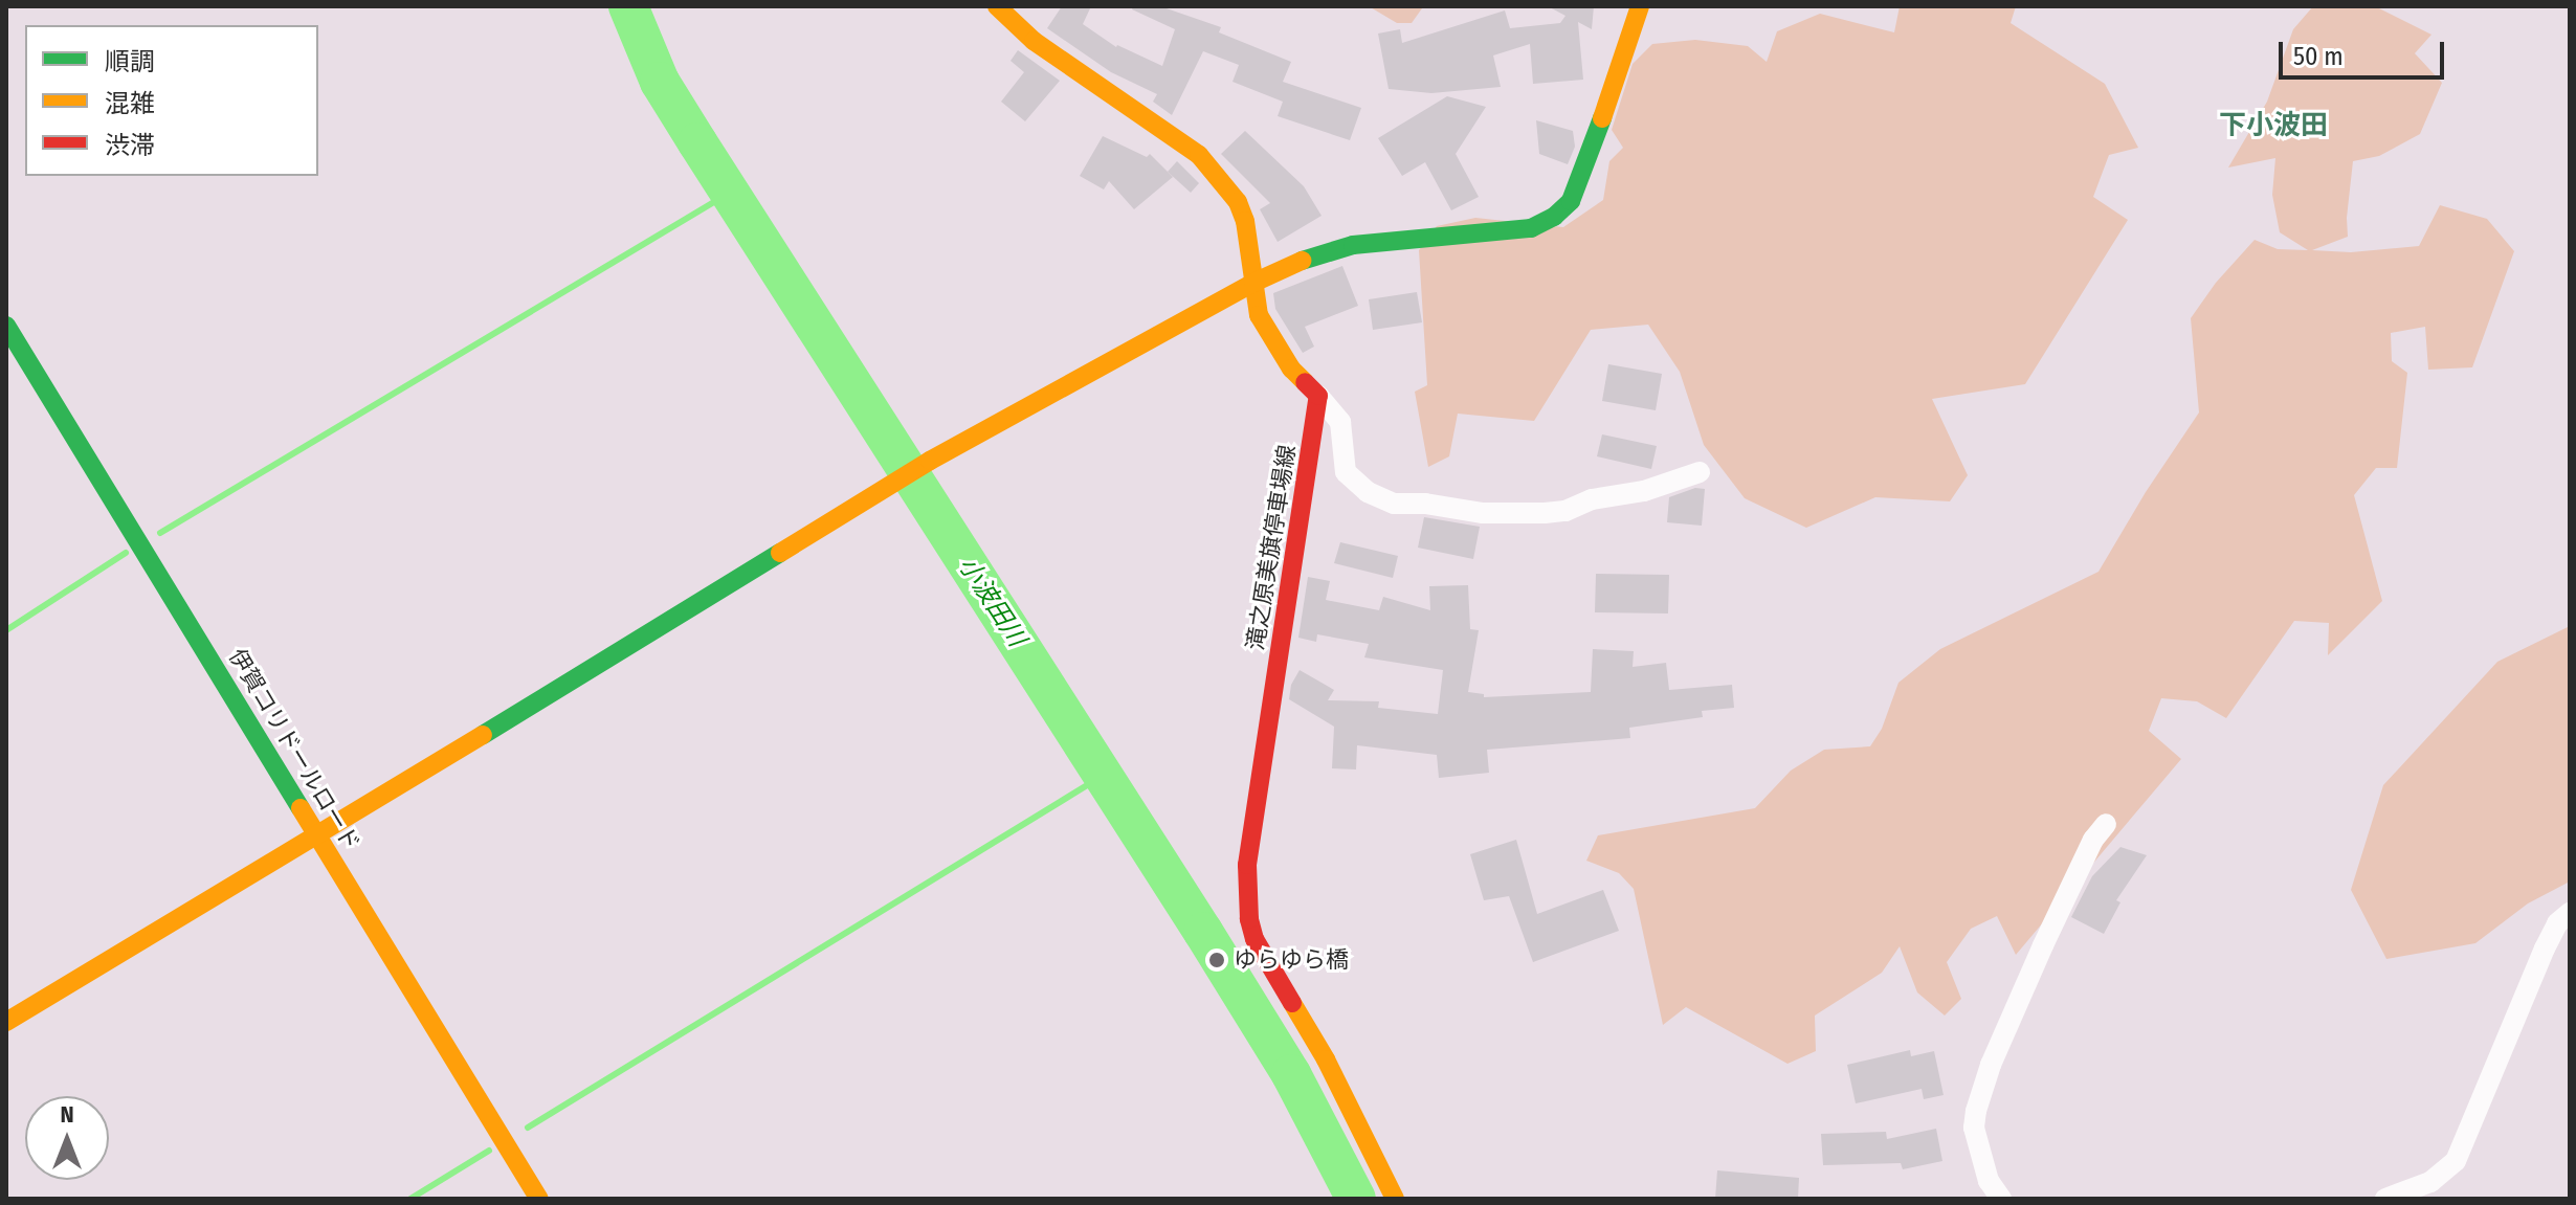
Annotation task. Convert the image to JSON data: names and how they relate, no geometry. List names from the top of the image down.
{
  "streets": {
    "street": ["滝之原美旗停車場線", "伊賀コリドールロード"]
  },
  "districts": ["下小波田"],
  "water": ["小波田川"],
  "places": ["ゆらゆら橋"],
  "legend": ["順調", "混雑", "渋滞"],
  "scale_bar": "50 m",
  "north": "top"
}
